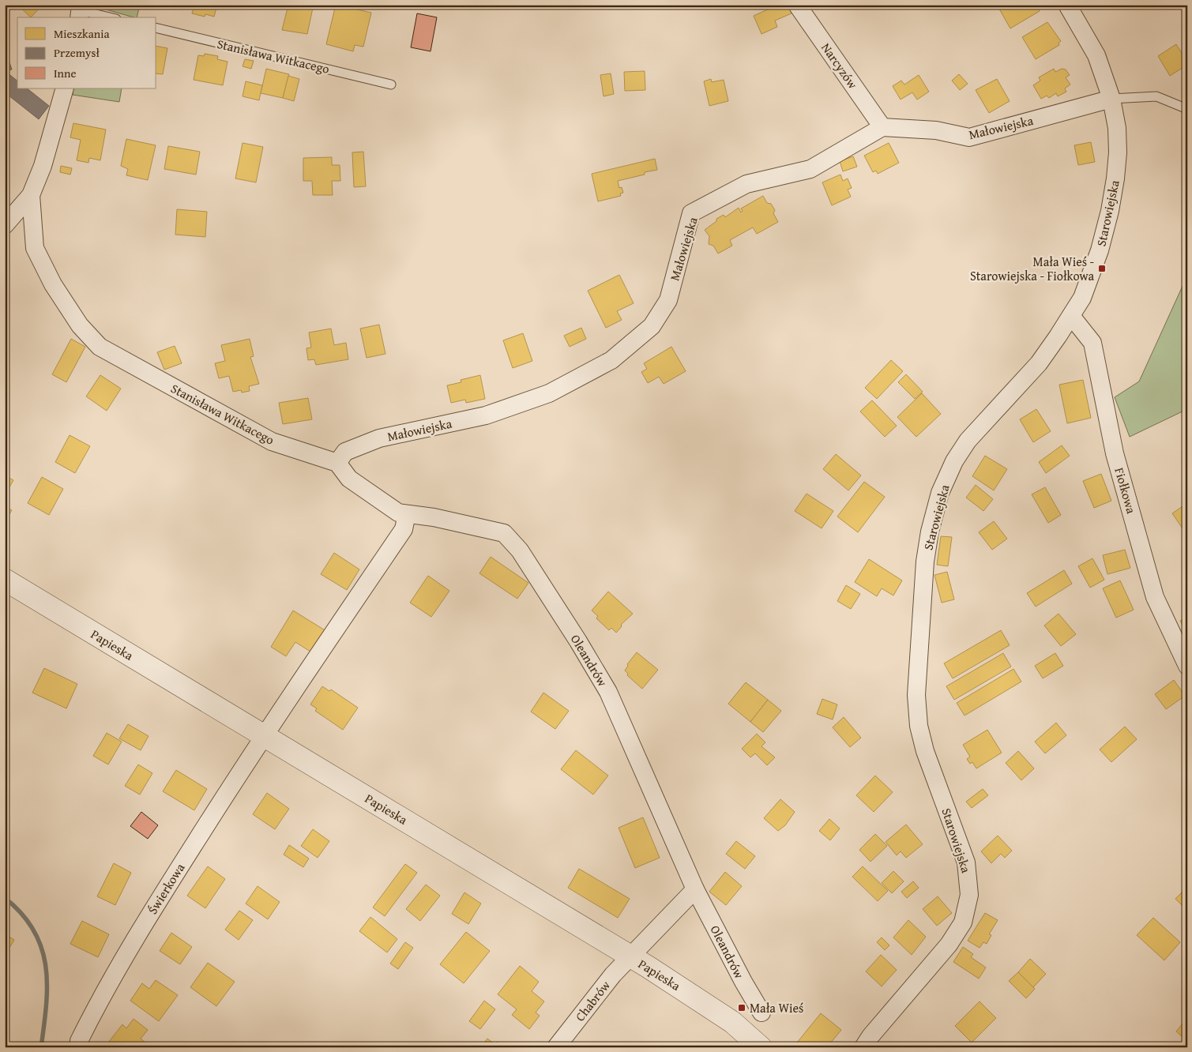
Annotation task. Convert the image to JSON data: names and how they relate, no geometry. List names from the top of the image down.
{
  "streets": {
    "street": [
      "Stanisława Witkacego",
      "Narcyzów",
      "Małowiejska",
      "Starowiejska",
      "Fiołkowa",
      "Papieska",
      "Oleandrów",
      "Świerkowa",
      "Chabrów"
    ]
  },
  "crossings": [
    ["Stanisława Witkacego", "Małowiejska"],
    ["Narcyzów", "Małowiejska"],
    ["Małowiejska", "Starowiejska"],
    ["Starowiejska", "Fiołkowa"],
    ["Papieska", "Świerkowa"],
    ["Papieska", "Chabrów"]
  ],
  "places": {
    "transit": ["Mała Wieś - Starowiejska - Fiołkowa", "Mała Wieś"]
  },
  "legend": ["Mieszkania", "Przemysł", "Inne"]
}
